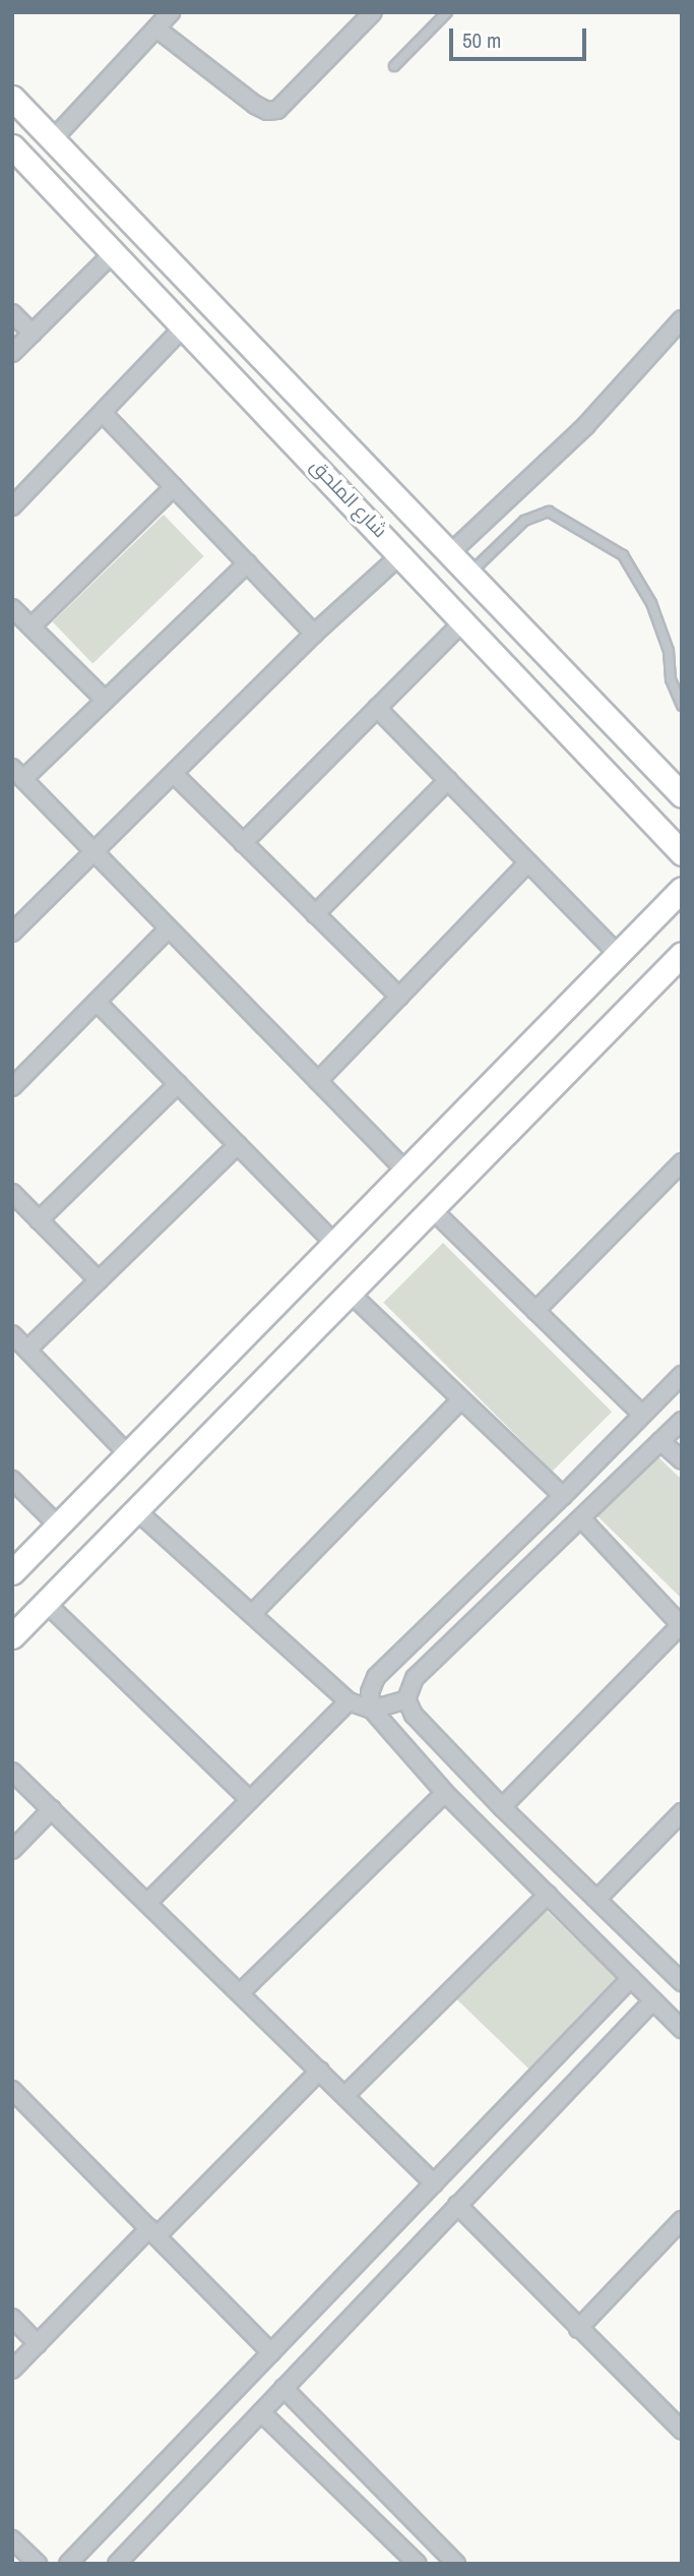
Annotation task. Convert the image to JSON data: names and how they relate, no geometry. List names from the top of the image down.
{
  "streets": {
    "street": ["شارع الملحق"]
  },
  "scale_bar": "50 m"
}
